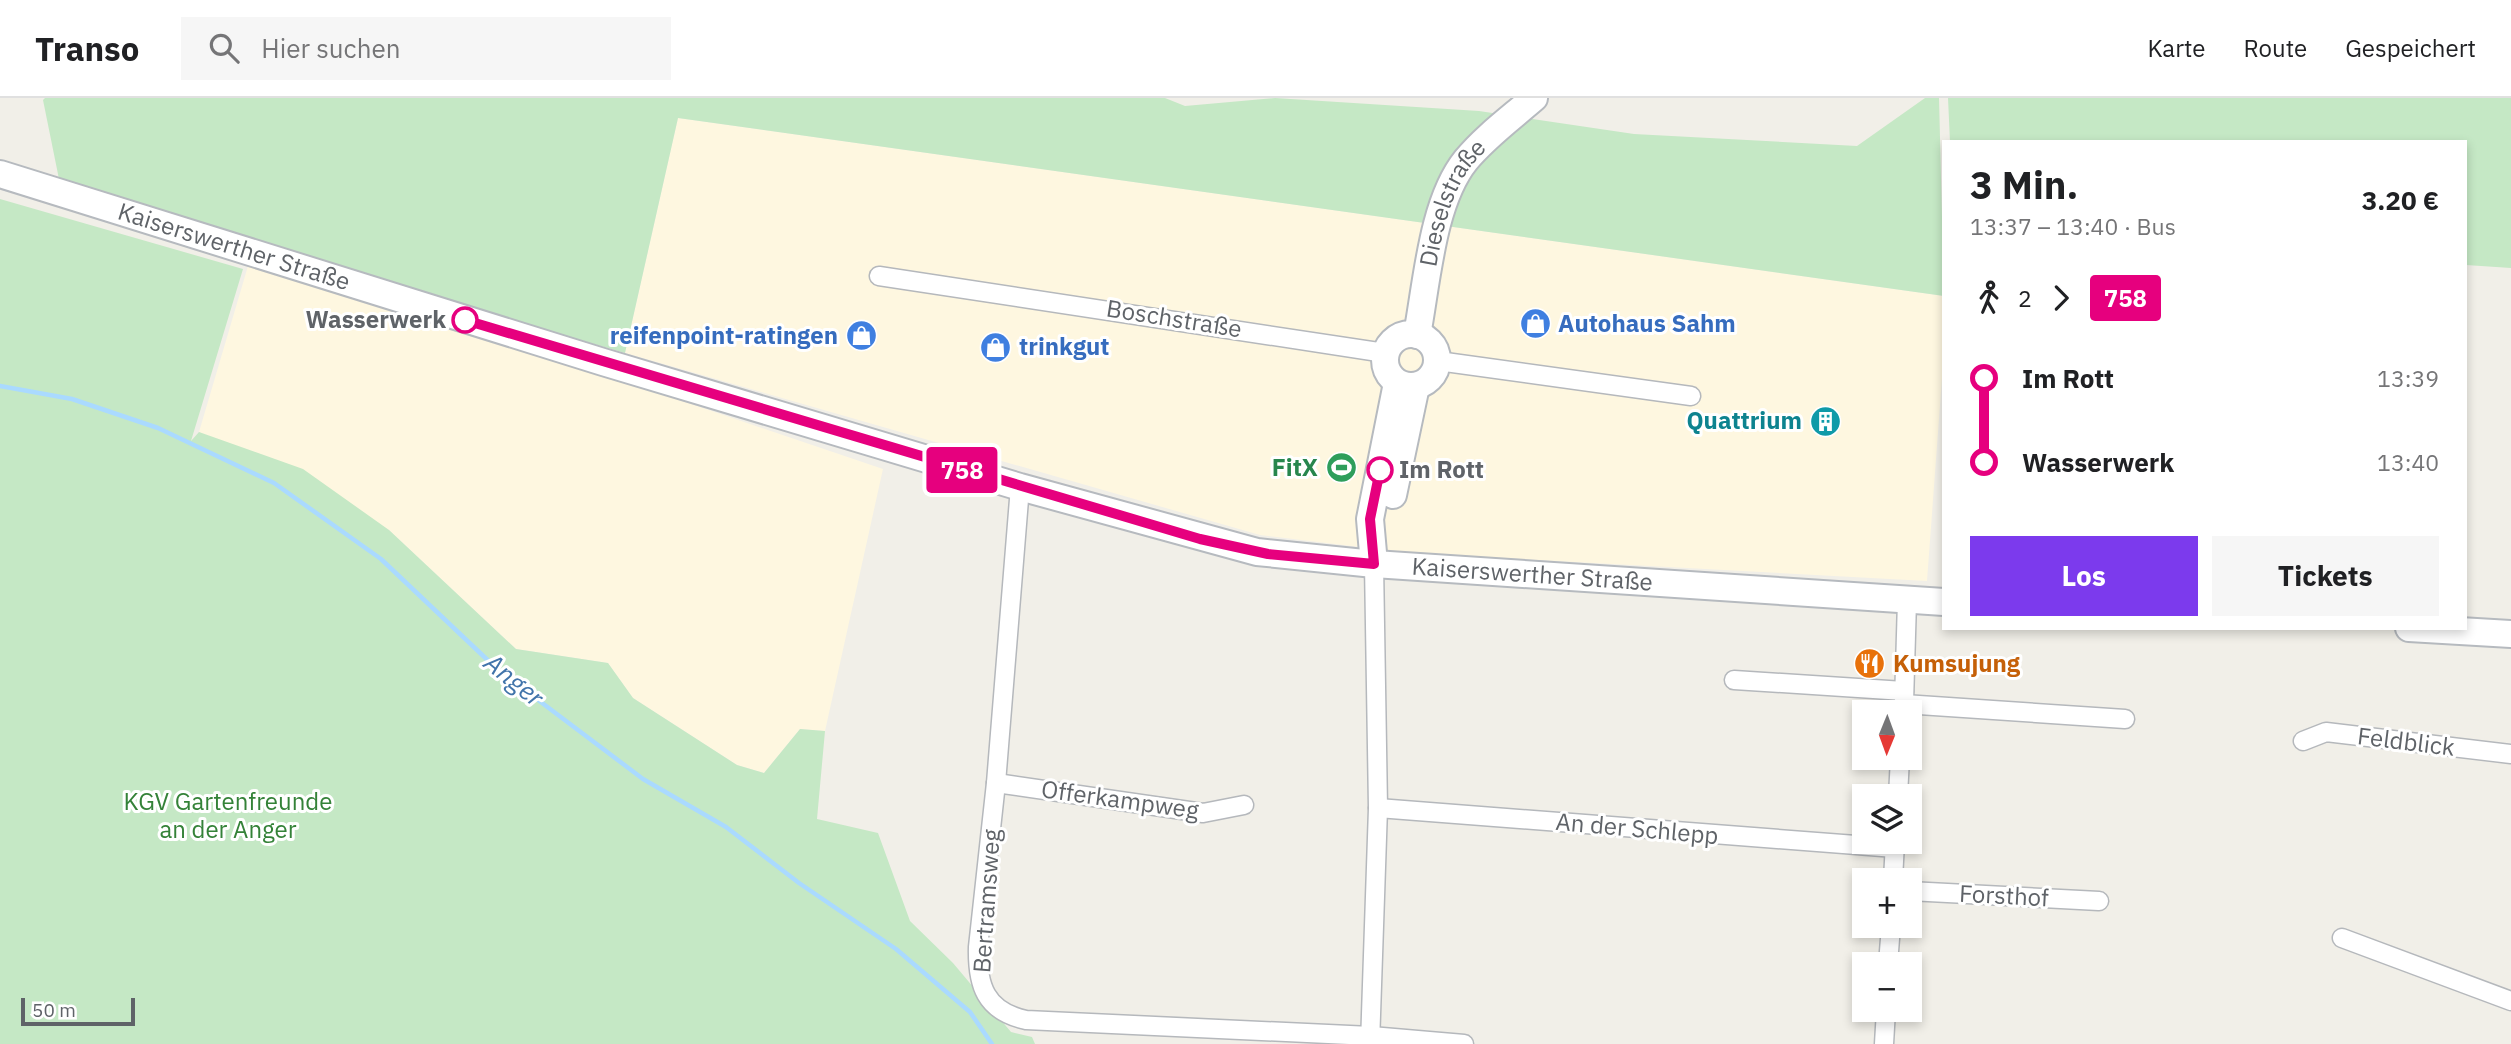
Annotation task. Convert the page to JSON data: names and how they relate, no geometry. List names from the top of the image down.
{
  "streets": {
    "main road": ["Dieselstraße", "Kaiserswerther Straße"],
    "street": [
      "Boschstraße",
      "Feldblick",
      "Offerkampweg",
      "An der Schlepp",
      "Forsthof",
      "Bertramsweg"
    ]
  },
  "crossings": [
    ["Dieselstraße", "Boschstraße"],
    ["Kaiserswerther Straße", "Bertramsweg"],
    ["Offerkampweg", "Bertramsweg"]
  ],
  "water": ["Anger"],
  "parks": ["KGV Gartenfreunde an der Anger"],
  "places": {
    "other": ["Wasserwerk", "Im Rott"],
    "shop": ["Autohaus Sahm", "reifenpoint-ratingen", "trinkgut"],
    "building": ["Quattrium"],
    "sports": ["FitX"],
    "restaurant": ["Kumsujung"]
  },
  "lines": ["bus line 758"],
  "scale_bar": "50 m",
  "north": "bottom",
  "page": {
    "header": "Transo",
    "search": "Hier suchen",
    "nav": ["Karte", "Route", "Gespeichert"],
    "on_map": "758",
    "heading": ["3 Min.", "13:37 – 13:40 · Bus", "3.20 €"],
    "legs": ["2", "758"],
    "list": [
      {
        "name": "Im Rott",
        "value": "13:39"
      },
      {
        "name": "Wasserwerk",
        "value": "13:40"
      }
    ],
    "buttons": ["Los", "Tickets"],
    "map_buttons": ["+", "−"],
    "scale": "50 m"
  }
}
